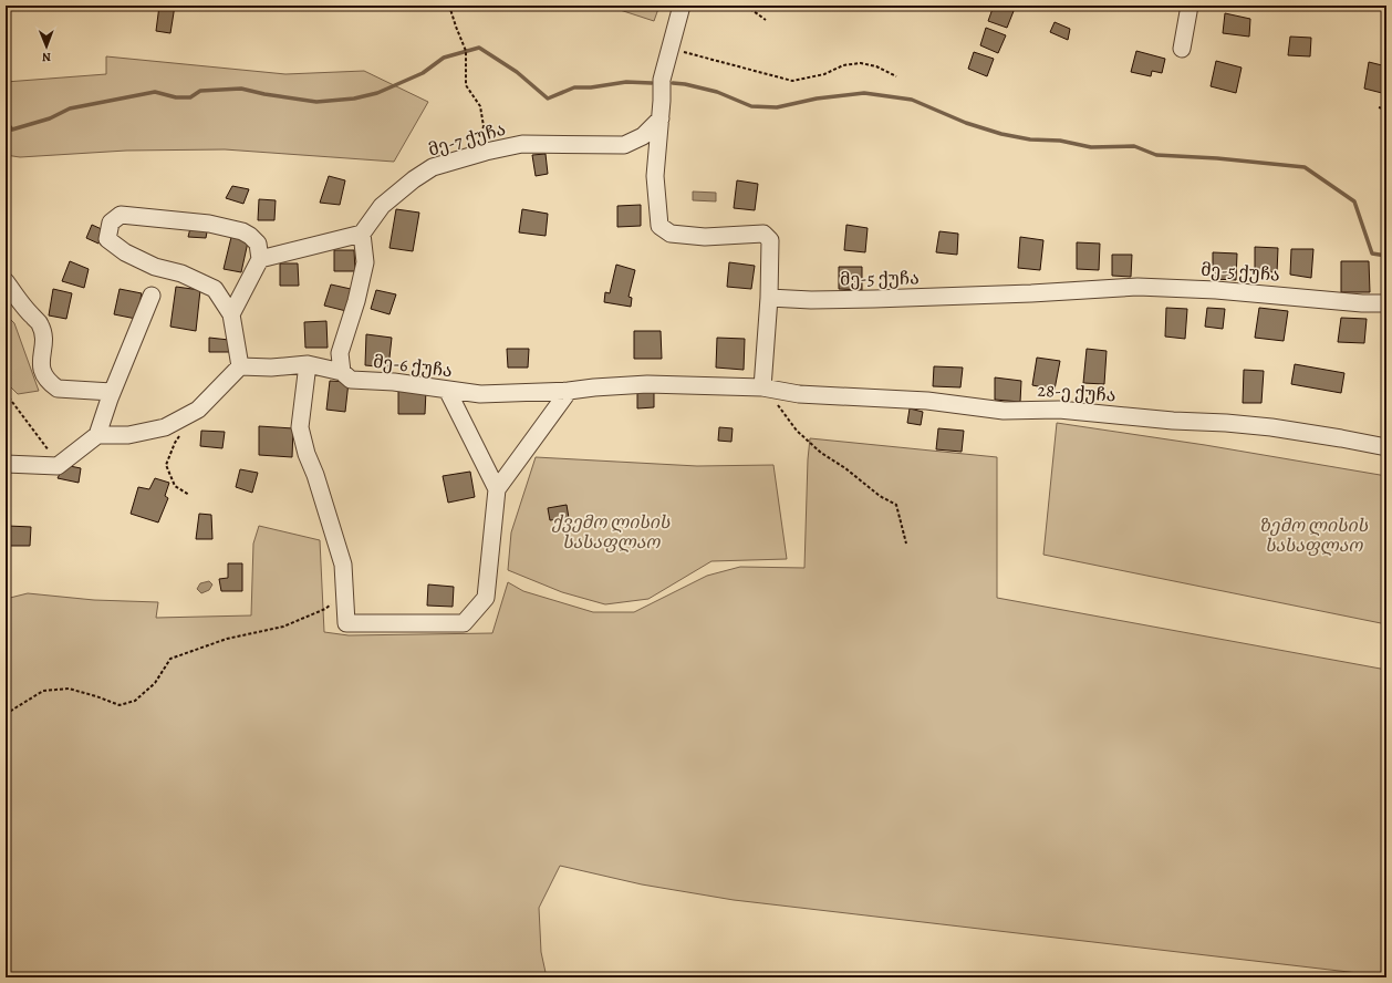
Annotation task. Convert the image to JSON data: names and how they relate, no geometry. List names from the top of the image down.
{
  "streets": {
    "street": [
      "მე-7 ქუჩა",
      "მე-5 ქუჩა",
      "მე-6 ქუჩა",
      "28-ე ქუჩა"
    ]
  },
  "crossings": [
    ["მე-6 ქუჩა", "28-ე ქუჩა"]
  ],
  "parks": ["ქვემო ლისის სასაფლაო", "ზემო ლისის სასაფლაო"],
  "north": "bottom"
}
